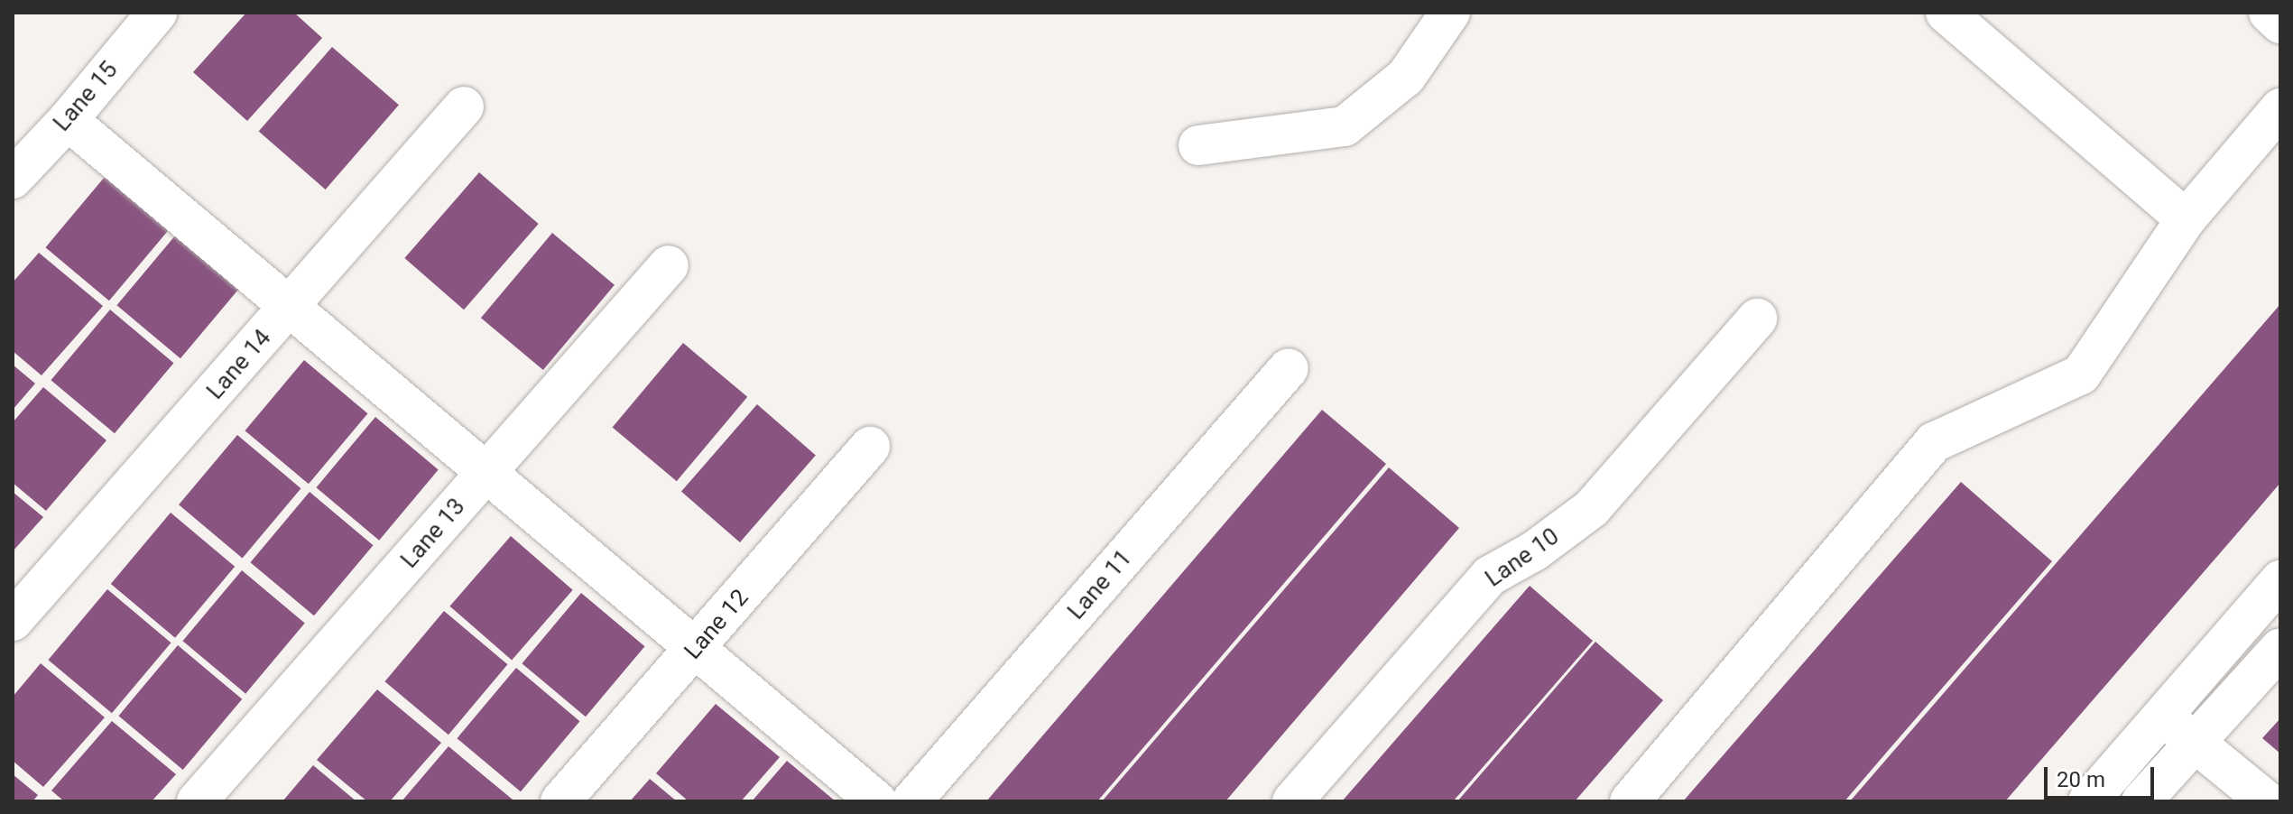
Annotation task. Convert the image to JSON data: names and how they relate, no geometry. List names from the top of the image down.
{
  "streets": {
    "street": [
      "Lane 15",
      "Lane 14",
      "Lane 13",
      "Lane 10",
      "Lane 11",
      "Lane 12"
    ]
  },
  "scale_bar": "20 m"
}
